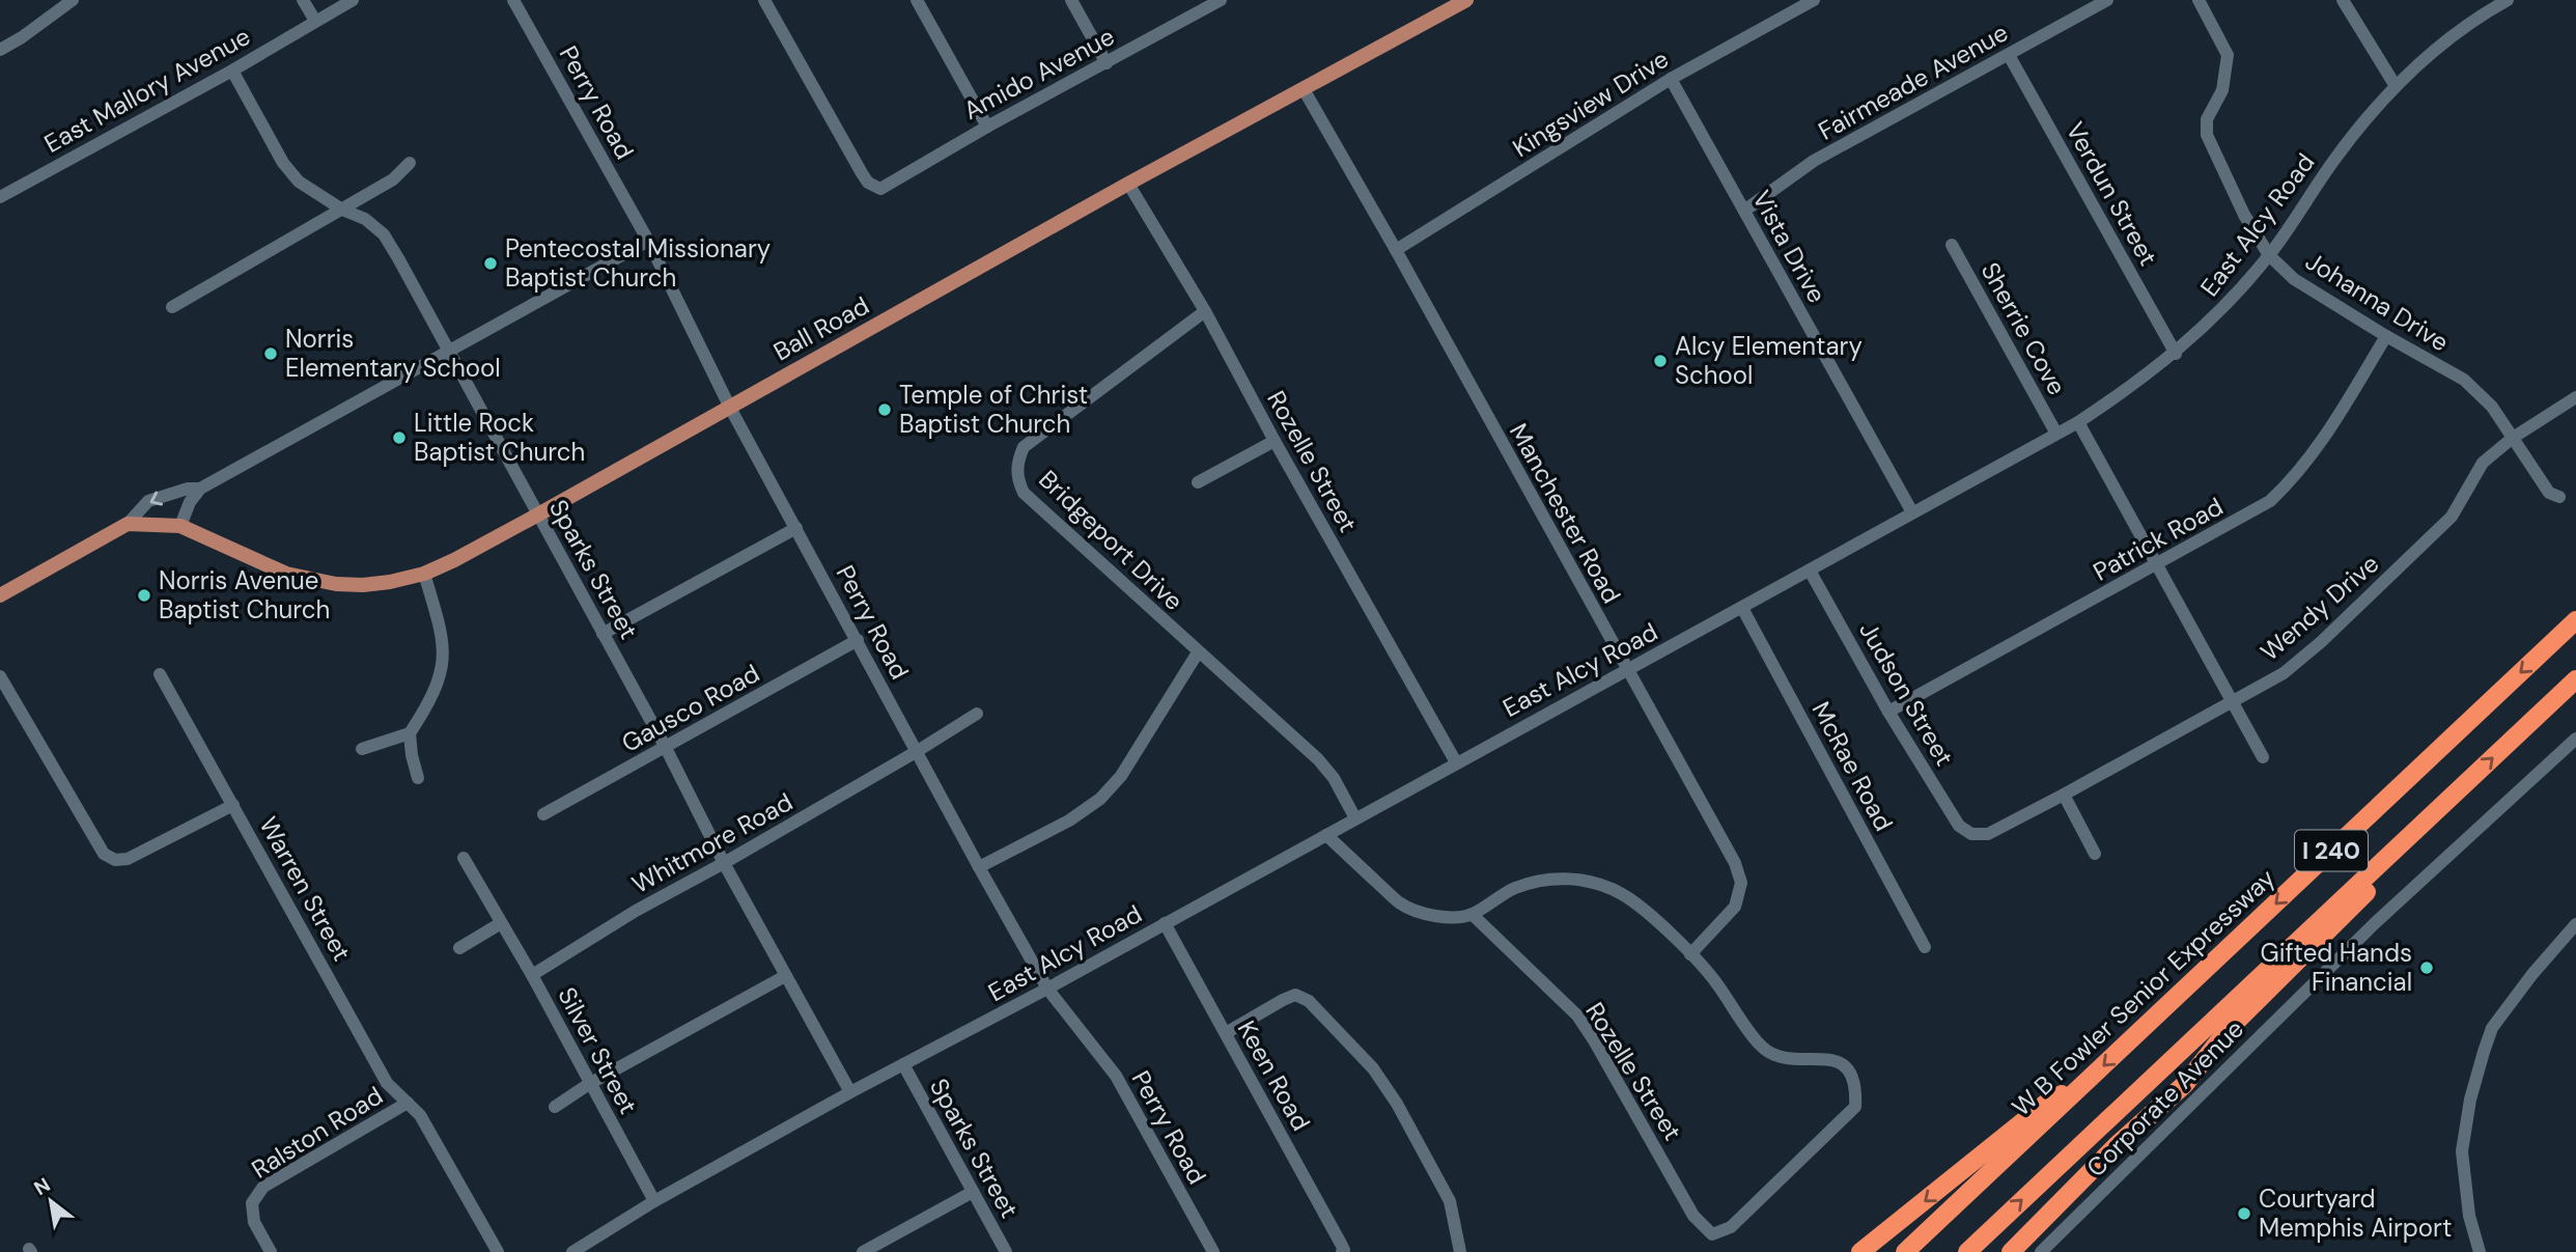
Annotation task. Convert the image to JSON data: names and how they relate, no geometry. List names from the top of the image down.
{
  "streets": {
    "highway": ["I 240", "W B Fowler Senior Expressway"],
    "main road": ["Ball Road"],
    "street": [
      "Amido Avenue",
      "Fairmeade Avenue",
      "East Mallory Avenue",
      "Perry Road",
      "Kingsview Drive",
      "Verdun Street",
      "East Alcy Road",
      "Vista Drive",
      "Johanna Drive",
      "Sherrie Cove",
      "Rozelle Street",
      "Manchester Road",
      "Patrick Road",
      "Bridgeport Drive",
      "Sparks Street",
      "Wendy Drive",
      "Judson Street",
      "Gausco Road",
      "McRae Road",
      "Whitmore Road",
      "Warren Street",
      "Silver Street",
      "Keen Road",
      "Corporate Avenue",
      "Ralston Road"
    ]
  },
  "crossings": [
    ["Fairmeade Avenue", "Verdun Street"],
    ["Fairmeade Avenue", "Vista Drive"],
    ["East Mallory Avenue", "Sparks Street"],
    ["Perry Road", "East Alcy Road"],
    ["Perry Road", "Ball Road"],
    ["Perry Road", "Gausco Road"],
    ["Perry Road", "Whitmore Road"],
    ["Kingsview Drive", "Vista Drive"],
    ["Kingsview Drive", "Manchester Road"],
    ["Verdun Street", "East Alcy Road"],
    ["East Alcy Road", "Vista Drive"],
    ["East Alcy Road", "Johanna Drive"],
    ["East Alcy Road", "Sherrie Cove"],
    ["East Alcy Road", "Rozelle Street"],
    ["East Alcy Road", "Manchester Road"],
    ["East Alcy Road", "Bridgeport Drive"],
    ["East Alcy Road", "Sparks Street"],
    ["East Alcy Road", "Judson Street"],
    ["East Alcy Road", "McRae Road"],
    ["East Alcy Road", "Silver Street"],
    ["East Alcy Road", "Keen Road"],
    ["Johanna Drive", "Patrick Road"],
    ["Johanna Drive", "Wendy Drive"],
    ["Ball Road", "Rozelle Street"],
    ["Ball Road", "Manchester Road"],
    ["Ball Road", "Sparks Street"],
    ["Rozelle Street", "Manchester Road"],
    ["Rozelle Street", "Bridgeport Drive"],
    ["Patrick Road", "Judson Street"],
    ["Sparks Street", "Gausco Road"],
    ["Sparks Street", "Whitmore Road"],
    ["Wendy Drive", "Judson Street"],
    ["Whitmore Road", "Silver Street"],
    ["Warren Street", "Ralston Road"]
  ],
  "places": [
    "Pentecostal Missionary Baptist Church",
    "Norris Elementary School",
    "Alcy Elementary School",
    "Temple of Christ Baptist Church",
    "Little Rock Baptist Church",
    "Norris Avenue Baptist Church",
    "Gifted Hands Financial",
    "Courtyard Memphis Airport"
  ],
  "north": "top left"
}
